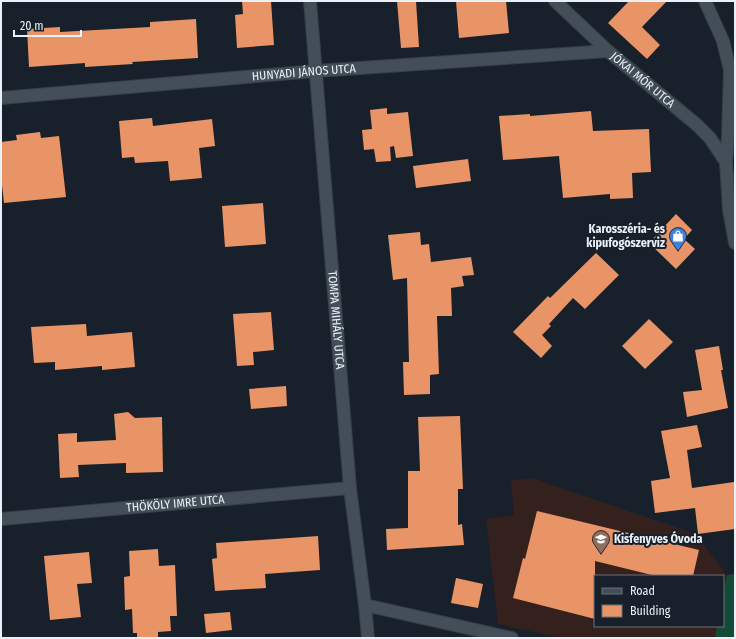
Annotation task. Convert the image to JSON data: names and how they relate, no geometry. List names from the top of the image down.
{
  "streets": {
    "street": [
      "HUNYADI JÁNOS UTCA",
      "JÓKAI MÓR UTCA",
      "TOMPA MIHÁLY UTCA",
      "THÖKÖLY IMRE UTCA"
    ]
  },
  "crossings": [
    ["HUNYADI JÁNOS UTCA", "JÓKAI MÓR UTCA"],
    ["HUNYADI JÁNOS UTCA", "TOMPA MIHÁLY UTCA"],
    ["TOMPA MIHÁLY UTCA", "THÖKÖLY IMRE UTCA"]
  ],
  "places": {
    "shop": ["Karosszéria- és kipufogószerviz"],
    "school or university": ["Kisfenyves Óvoda"]
  },
  "legend": ["Road", "Building"],
  "scale_bar": "20 m"
}
